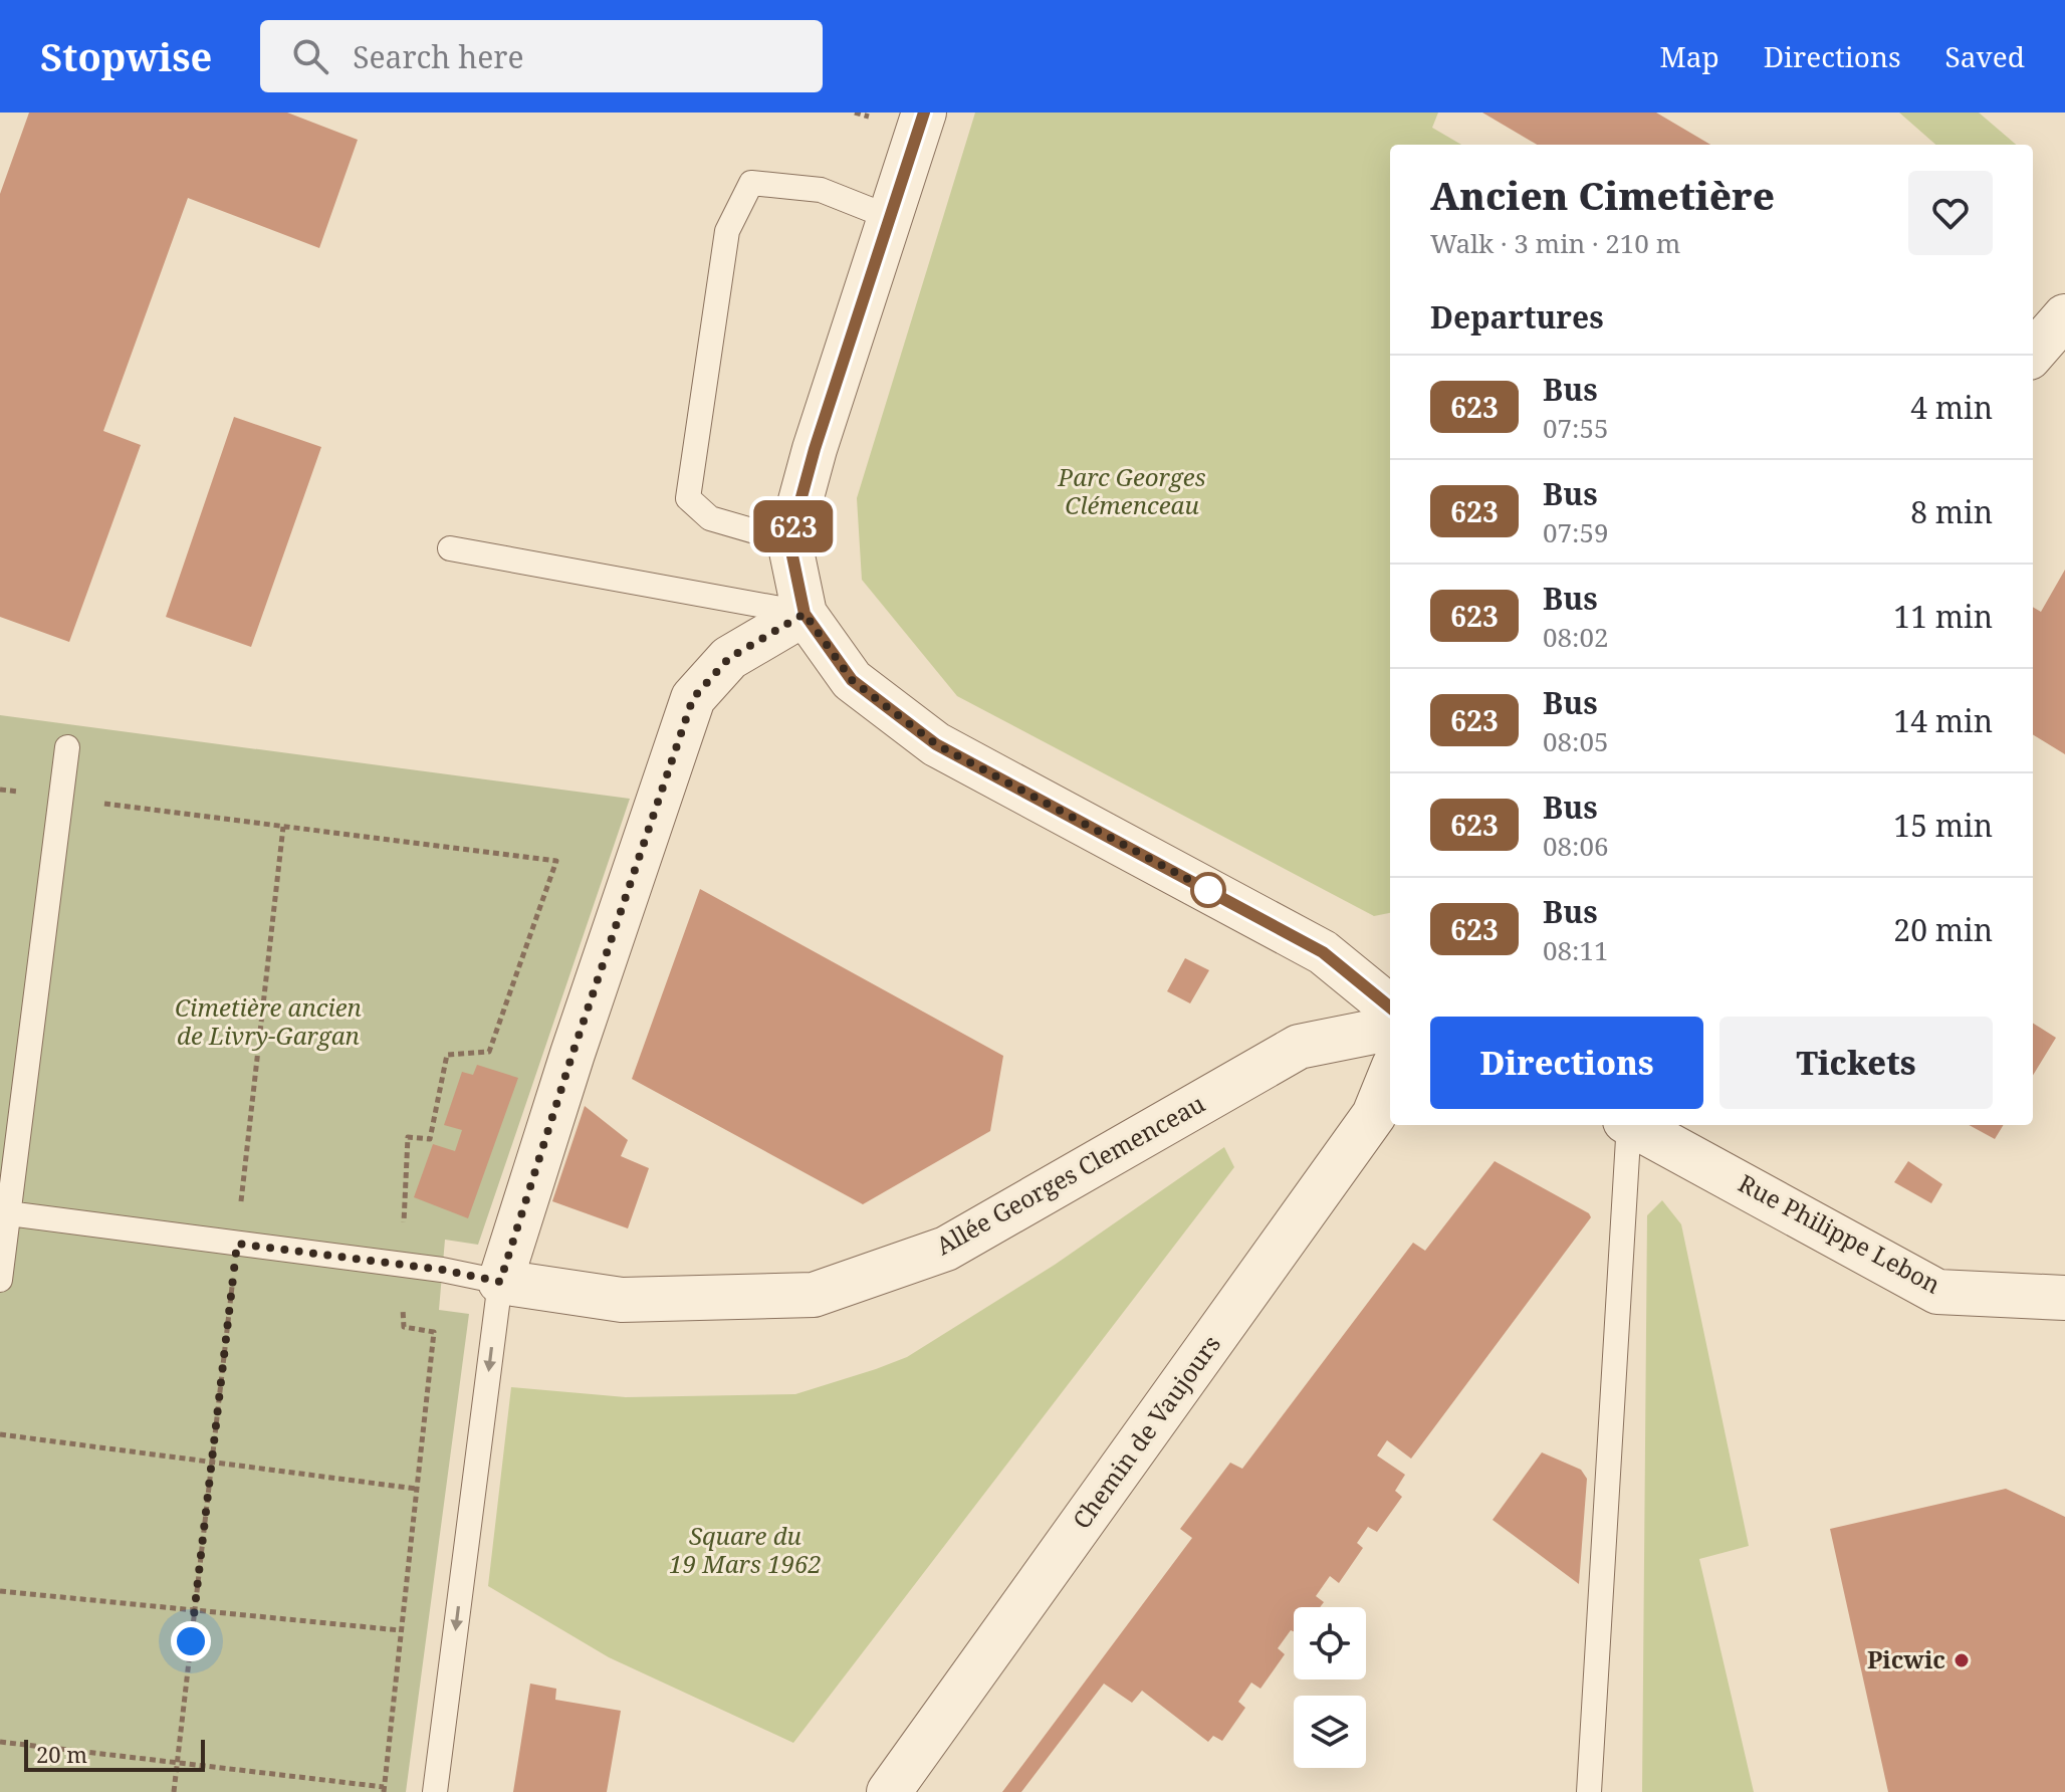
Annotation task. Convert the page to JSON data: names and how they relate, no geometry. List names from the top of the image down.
{
  "streets": {
    "street": ["Allée Georges Clemenceau", "Rue Philippe Lebon", "Chemin de Vaujours"]
  },
  "parks": ["Parc Georges Clémenceau", "Cimetière ancien de Livry-Gargan", "Square du 19 Mars 1962"],
  "places": ["Picwic"],
  "lines": ["bus line 623"],
  "scale_bar": "20 m",
  "page": {
    "header": "Stopwise",
    "search": "Search here",
    "nav": ["Map", "Directions", "Saved"],
    "on_map": "623",
    "heading": [
      ["Ancien Cimetière", "Walk · 3 min · 210 m"],
      "Departures"
    ],
    "list": [
      {
        "mark": "623",
        "name": "Bus",
        "note": "07:55",
        "value": "4 min"
      },
      {
        "mark": "623",
        "name": "Bus",
        "note": "07:59",
        "value": "8 min"
      },
      {
        "mark": "623",
        "name": "Bus",
        "note": "08:02",
        "value": "11 min"
      },
      {
        "mark": "623",
        "name": "Bus",
        "note": "08:05",
        "value": "14 min"
      },
      {
        "mark": "623",
        "name": "Bus",
        "note": "08:06",
        "value": "15 min"
      },
      {
        "mark": "623",
        "name": "Bus",
        "note": "08:11",
        "value": "20 min"
      }
    ],
    "buttons": ["Directions", "Tickets"],
    "scale": "20 m"
  }
}
